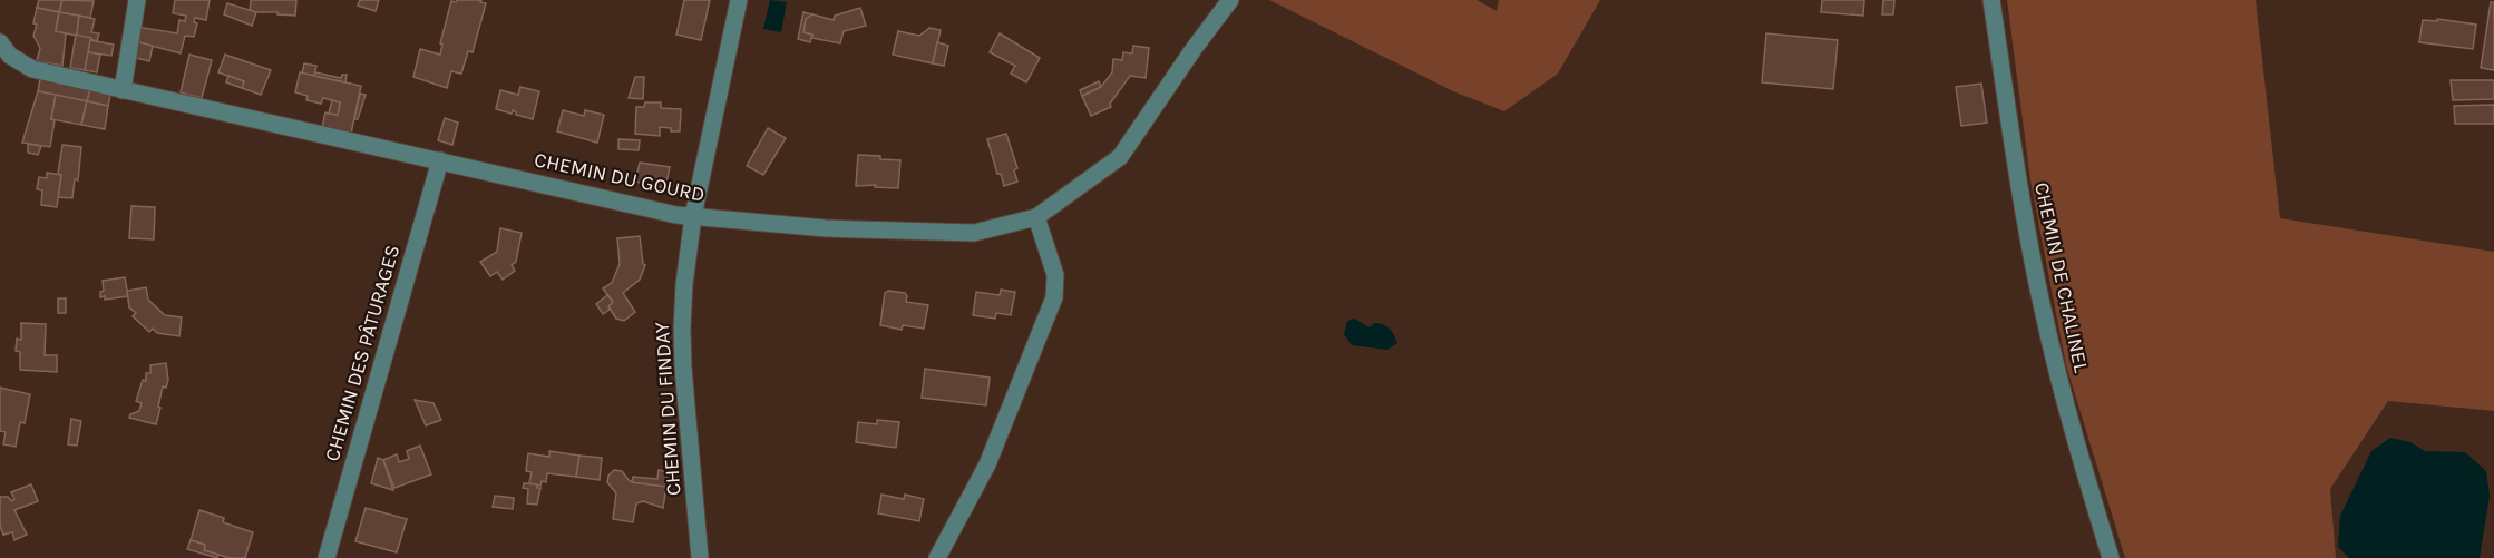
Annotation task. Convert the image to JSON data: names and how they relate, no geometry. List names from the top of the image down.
{
  "streets": {
    "street": [
      "CHEMIN DU GOURD",
      "CHEMIN DE CHALINEL",
      "CHEMIN DES PÂTURAGES",
      "CHEMIN DU FINDAY"
    ]
  },
  "crossings": [
    ["CHEMIN DU GOURD", "CHEMIN DES PÂTURAGES"],
    ["CHEMIN DU GOURD", "CHEMIN DU FINDAY"]
  ]
}
